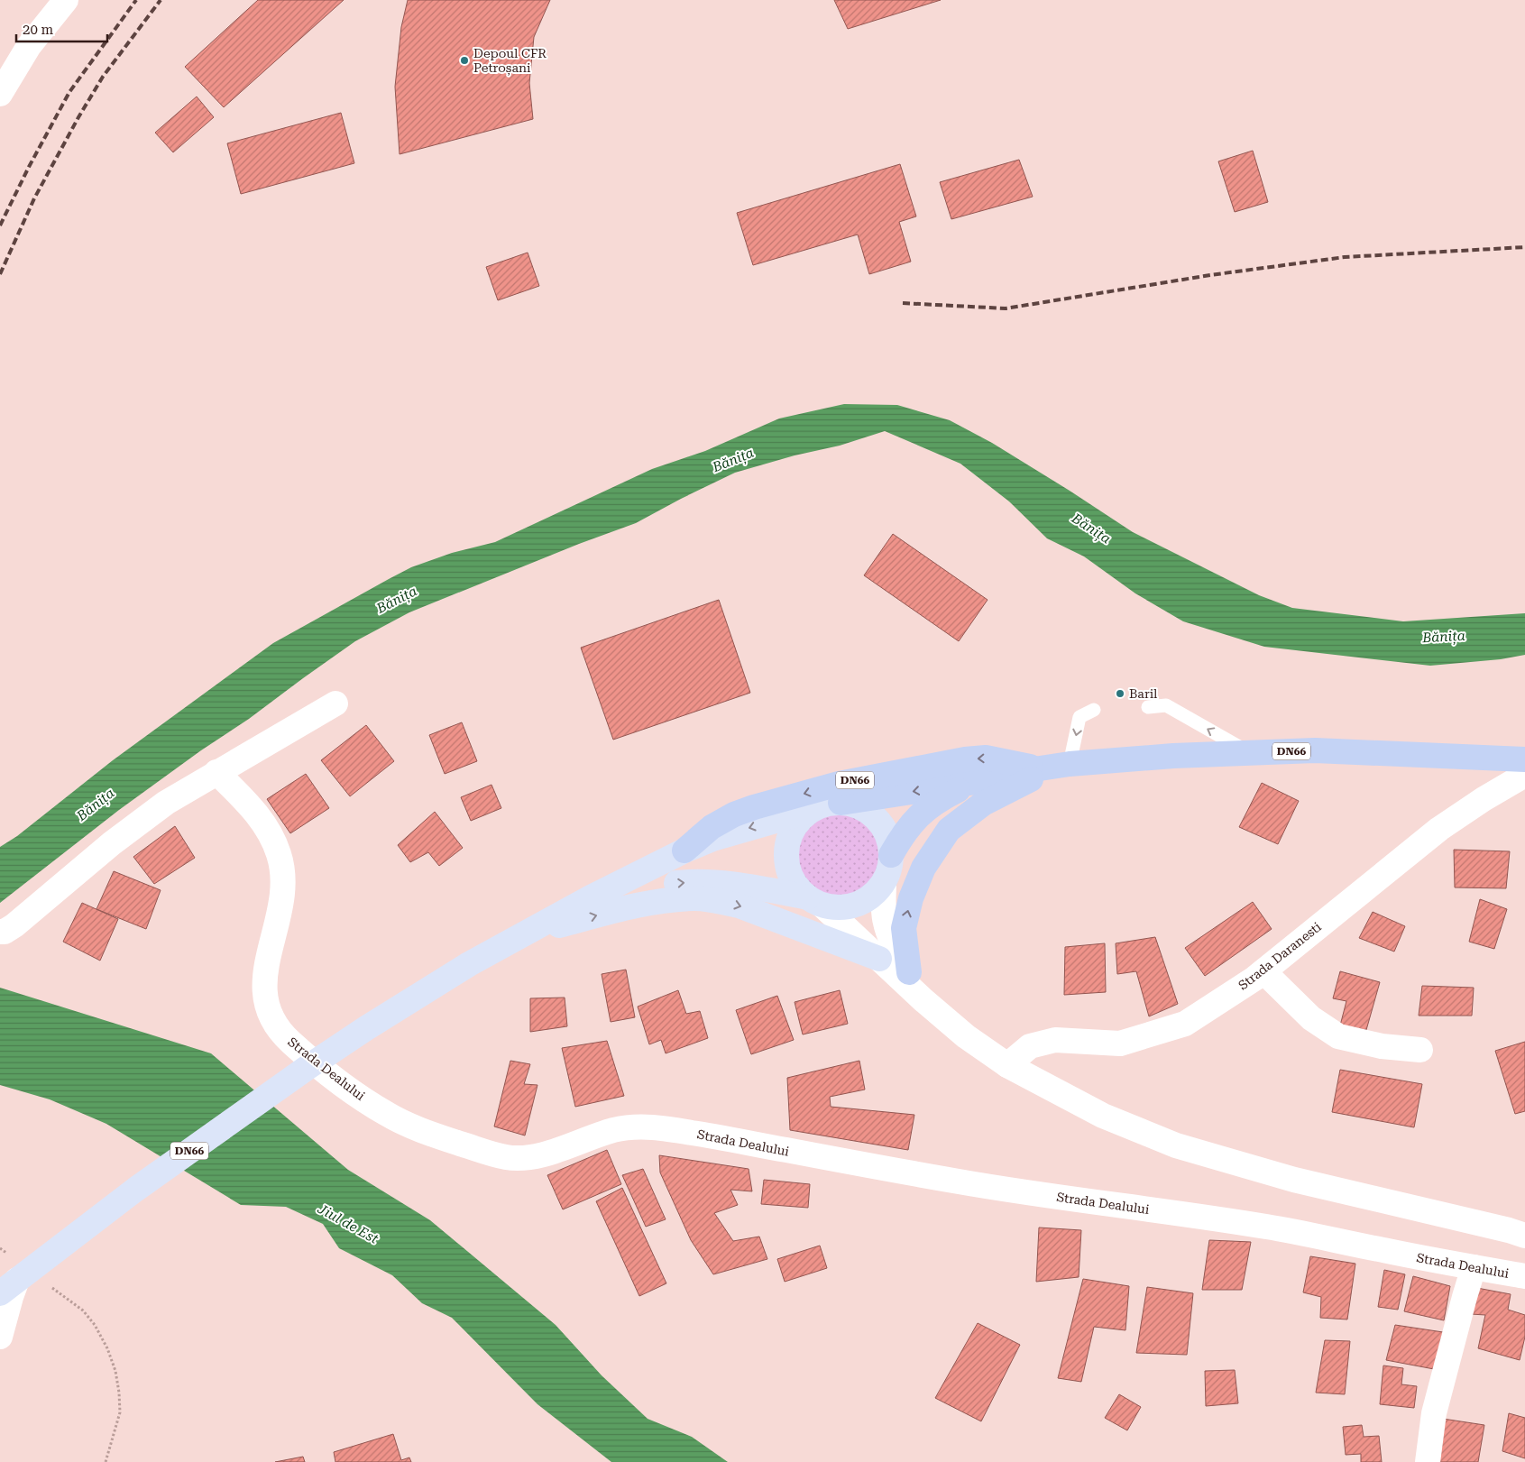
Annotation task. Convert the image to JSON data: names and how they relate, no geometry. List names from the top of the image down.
{
  "streets": {
    "highway": ["DN66"],
    "street": ["Strada Daranesti", "Strada Dealului"]
  },
  "water": ["Bănița", "Jiul de Est"],
  "places": ["Depoul CFR Petroșani", "Baril"],
  "scale_bar": "20 m"
}
